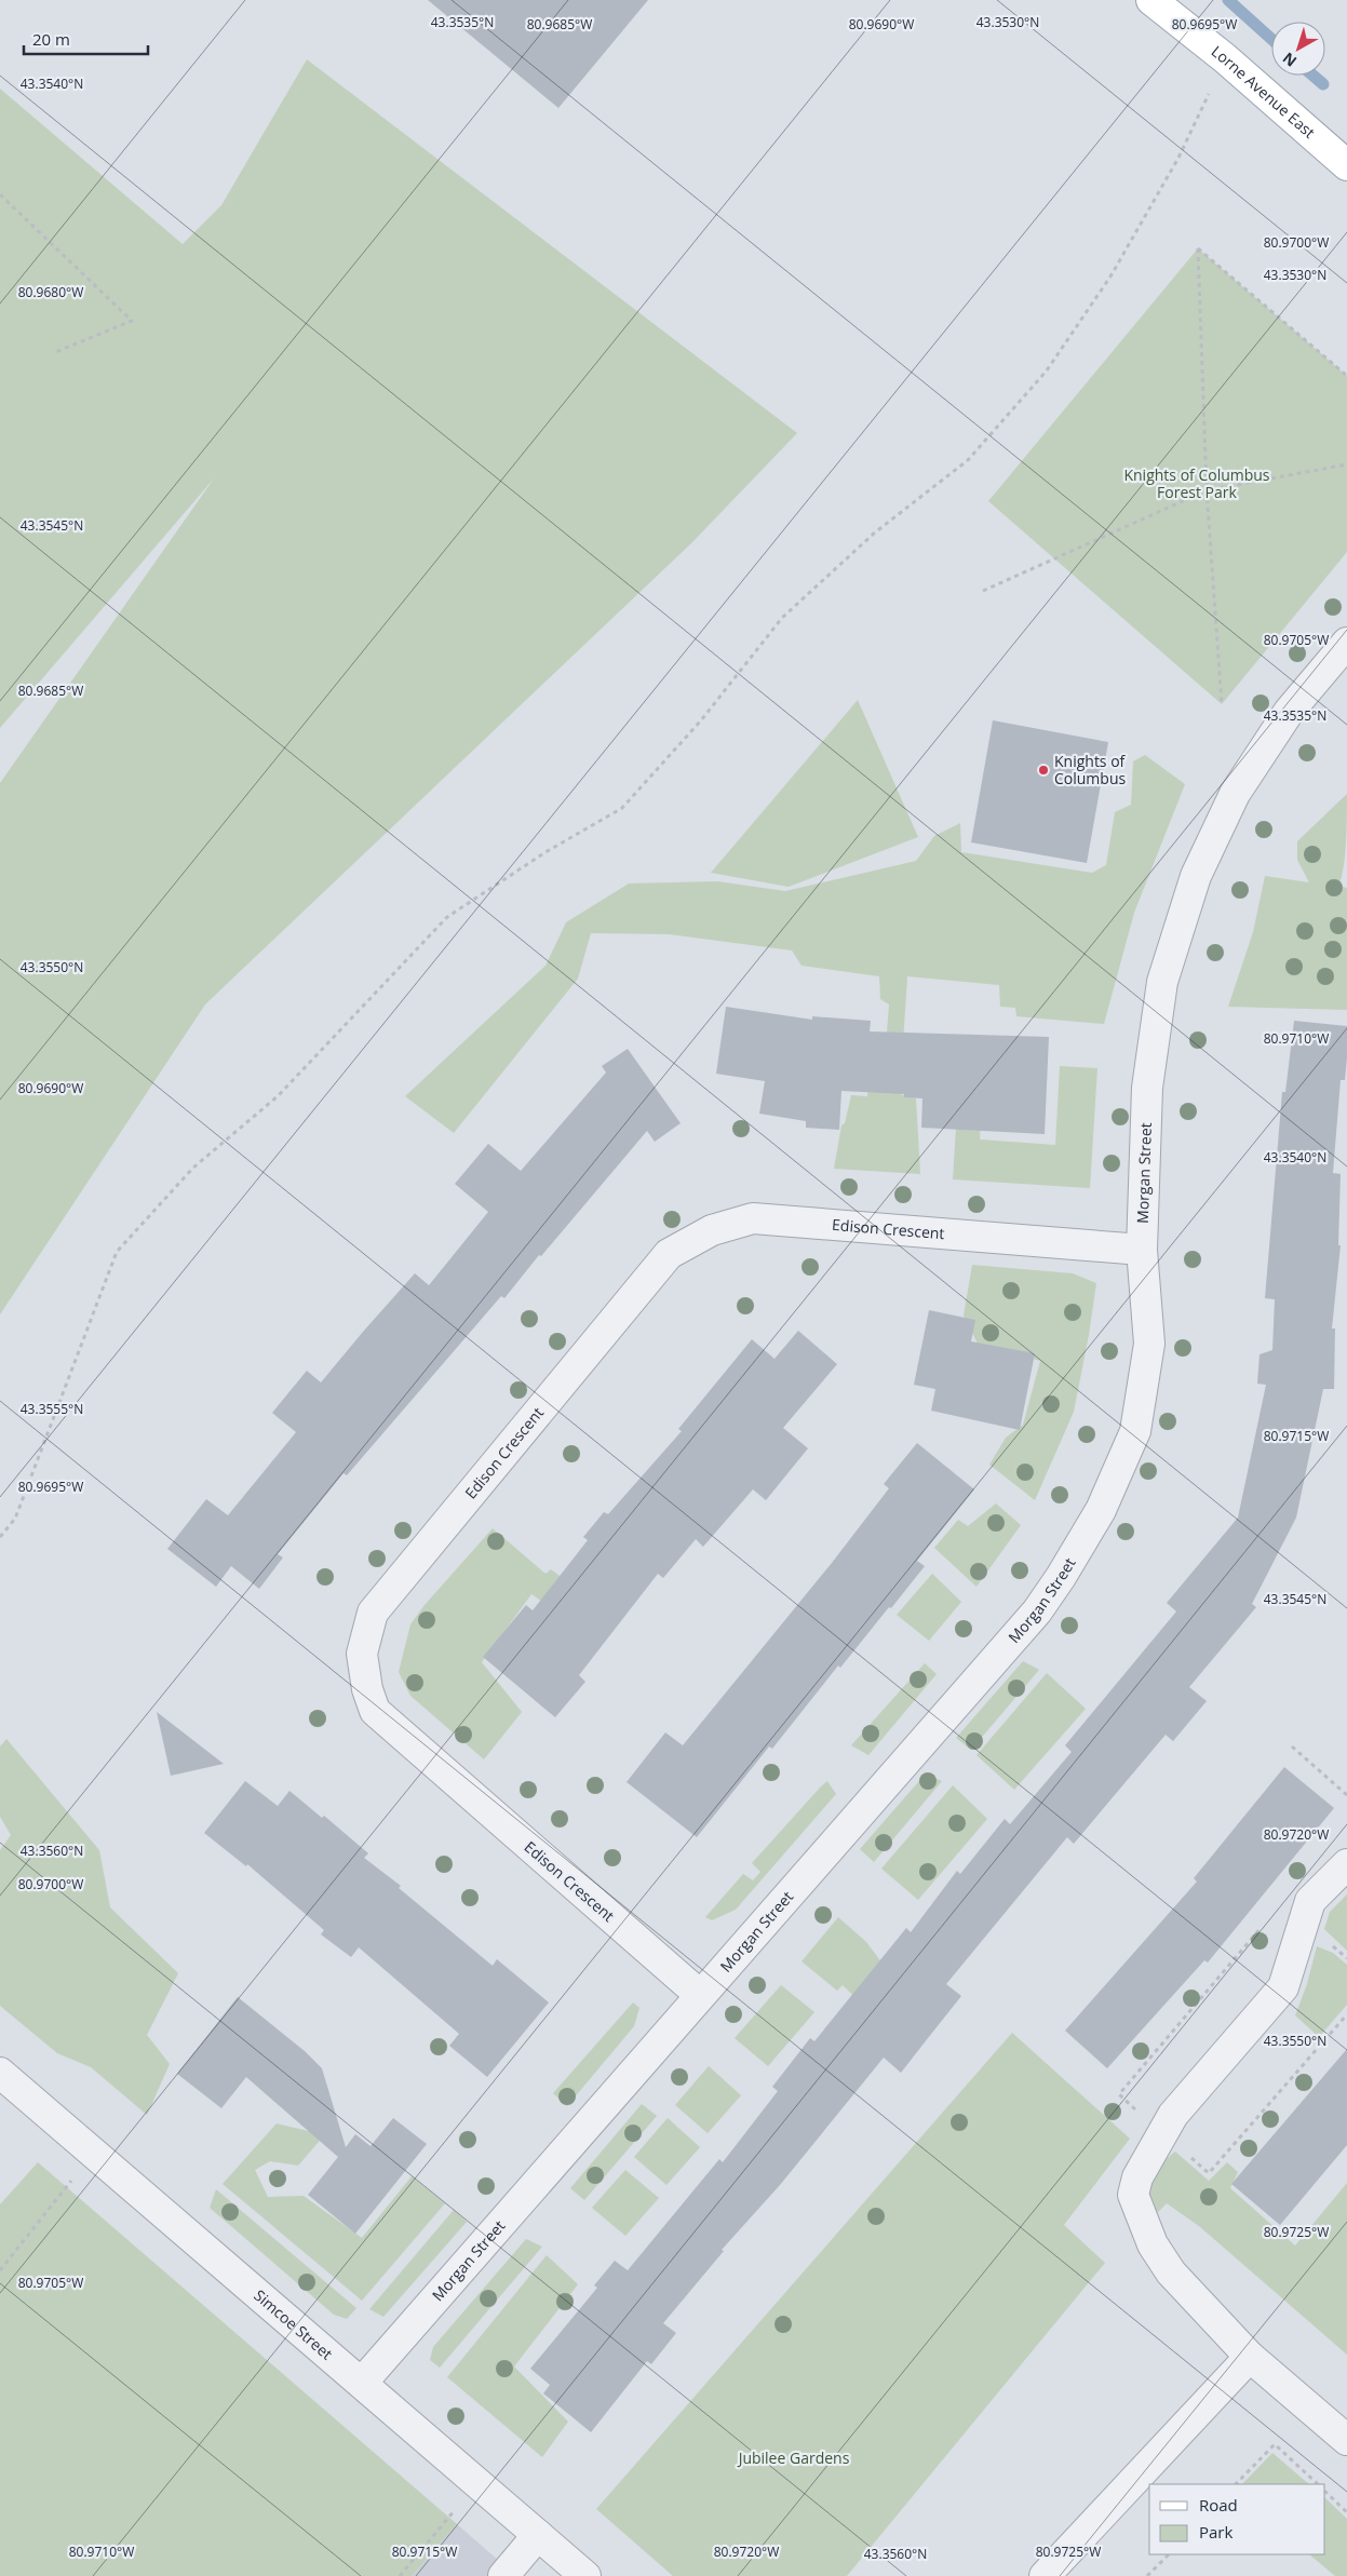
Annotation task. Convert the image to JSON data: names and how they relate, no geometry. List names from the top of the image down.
{
  "streets": {
    "main road": ["Lorne Avenue East"],
    "street": ["Morgan Street", "Edison Crescent", "Simcoe Street"]
  },
  "crossings": [
    ["Morgan Street", "Edison Crescent"],
    ["Morgan Street", "Simcoe Street"]
  ],
  "parks": ["Knights of Columbus Forest Park", "Jubilee Gardens"],
  "places": ["Knights of Columbus"],
  "legend": ["Road", "Park"],
  "scale_bar": "20 m",
  "north": "bottom left",
  "coordinates": [
    "43.3535°N",
    "43.3530°N",
    "80.9685°W",
    "80.9690°W",
    "80.9695°W",
    "43.3540°N",
    "80.9700°W",
    "80.9680°W",
    "43.3545°N",
    "80.9705°W",
    "43.3550°N",
    "80.9710°W",
    "43.3555°N",
    "80.9715°W",
    "80.9720°W",
    "43.3560°N",
    "80.9725°W"
  ]
}
